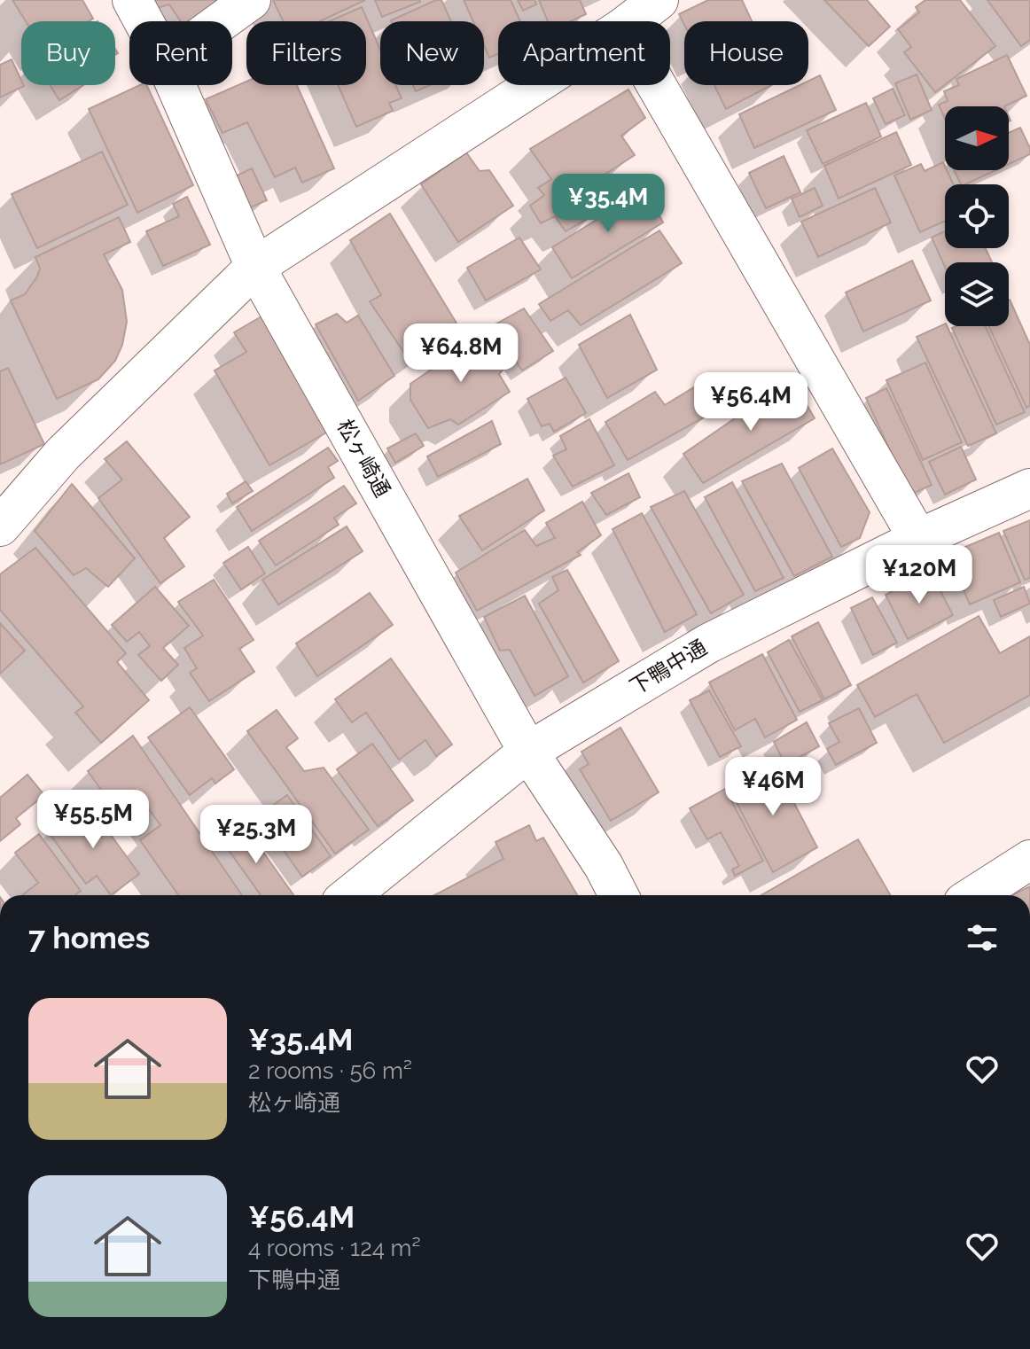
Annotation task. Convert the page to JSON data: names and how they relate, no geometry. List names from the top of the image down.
{
  "streets": {
    "street": ["松ヶ崎通", "下鴨中通"]
  },
  "crossings": [
    ["松ヶ崎通", "下鴨中通"]
  ],
  "north": "right",
  "page": {
    "chip": [
      "Buy",
      "Rent",
      "Filters",
      "New",
      "Apartment",
      "House"
    ],
    "price": [
      "¥35.4M",
      "¥64.8M",
      "¥56.4M",
      "¥120M",
      "¥46M",
      "¥55.5M",
      "¥25.3M"
    ],
    "heading": "7 homes",
    "list": [
      {
        "name": "¥35.4M",
        "note": "2 rooms · 56 m² · 松ヶ崎通"
      },
      {
        "name": "¥56.4M",
        "note": "4 rooms · 124 m² · 下鴨中通"
      }
    ]
  }
}
